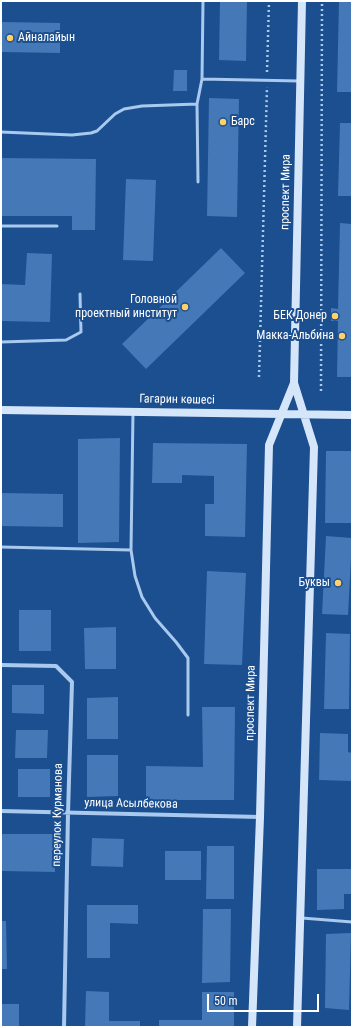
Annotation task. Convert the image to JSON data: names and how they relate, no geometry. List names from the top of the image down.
{
  "streets": {
    "main road": ["проспект Мира", "Гагарин көшесі"],
    "street": ["улица Асылбекова", "переулок Курманова"]
  },
  "crossings": [
    ["проспект Мира", "Гагарин көшесі"],
    ["проспект Мира", "улица Асылбекова"],
    ["улица Асылбекова", "переулок Курманова"]
  ],
  "places": [
    "Айналайын",
    "Барс",
    "Головной проектный институт",
    "БЕК Донер",
    "Макка-Альбина",
    "Буквы"
  ],
  "scale_bar": "50 m"
}
